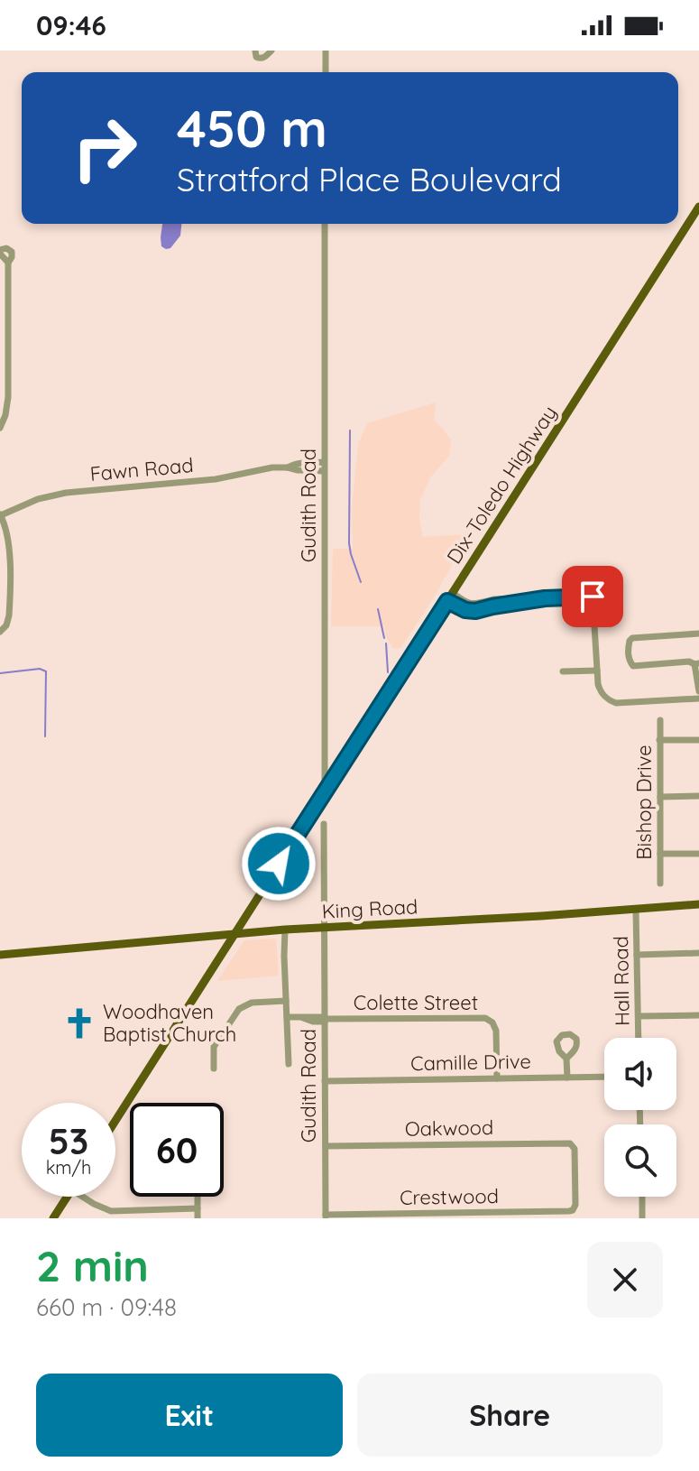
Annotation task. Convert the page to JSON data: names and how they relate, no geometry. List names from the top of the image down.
{
  "streets": {
    "main road": ["Dix-Toledo Highway", "King Road"],
    "street": [
      "Fawn Road",
      "Gudith Road",
      "Bishop Drive",
      "Hall Road",
      "Colette Street",
      "Camille Drive",
      "Oakwood",
      "Crestwood"
    ]
  },
  "crossings": [
    ["Fawn Road", "Gudith Road"],
    ["Dix-Toledo Highway", "Gudith Road"],
    ["Dix-Toledo Highway", "King Road"],
    ["Gudith Road", "King Road"],
    ["Gudith Road", "Colette Street"],
    ["Gudith Road", "Camille Drive"],
    ["Gudith Road", "Oakwood"],
    ["Gudith Road", "Crestwood"],
    ["King Road", "Hall Road"],
    ["Colette Street", "Camille Drive"],
    ["Oakwood", "Crestwood"]
  ],
  "places": {
    "church": ["Woodhaven Baptist Church"]
  },
  "page": {
    "status": "09:46",
    "turn": ["450 m", "Stratford Place Boulevard"],
    "speed": "53 km/h",
    "limit": "60",
    "heading": ["2 min", "660 m · 09:48"],
    "buttons": ["Exit", "Share"]
  }
}
